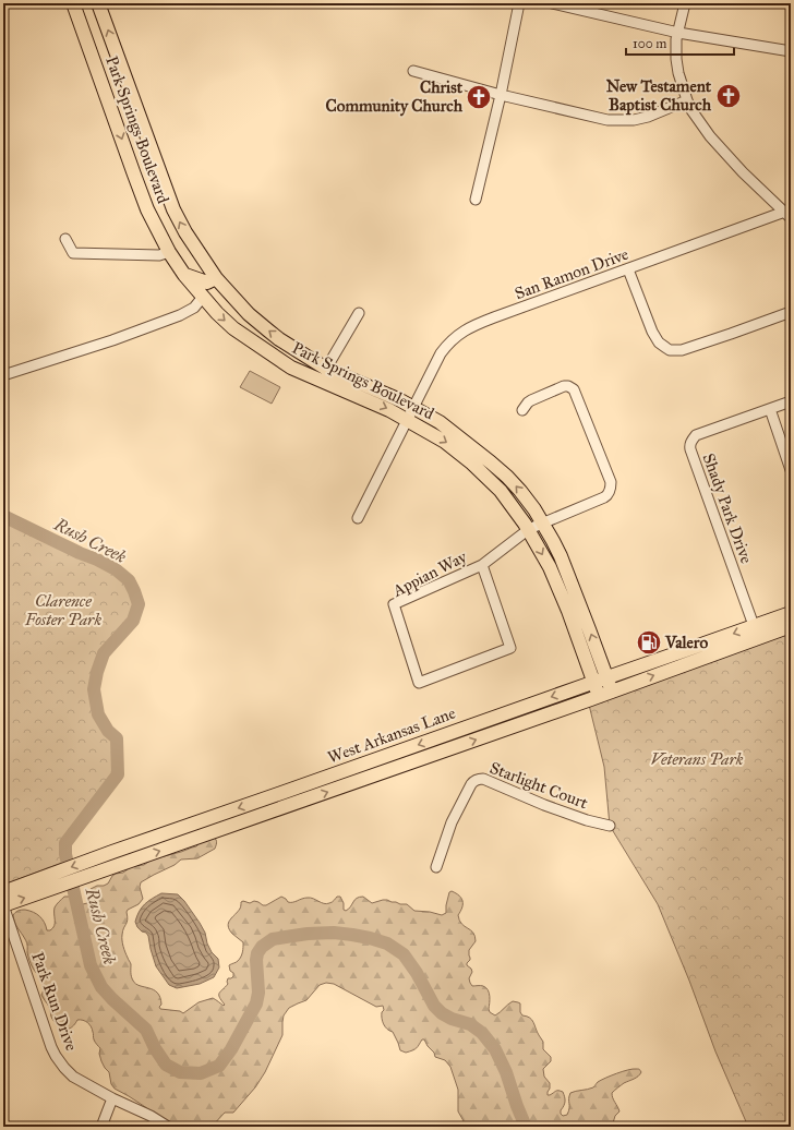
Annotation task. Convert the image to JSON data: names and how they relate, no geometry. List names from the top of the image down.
{
  "streets": {
    "main road": ["Park Springs Boulevard", "West Arkansas Lane"],
    "street": [
      "San Ramon Drive",
      "Shady Park Drive",
      "Appian Way",
      "Starlight Court",
      "Park Run Drive"
    ]
  },
  "crossings": [
    ["Park Springs Boulevard", "San Ramon Drive"],
    ["Park Springs Boulevard", "Appian Way"],
    ["Park Springs Boulevard", "West Arkansas Lane"],
    ["Shady Park Drive", "West Arkansas Lane"],
    ["West Arkansas Lane", "Park Run Drive"]
  ],
  "water": ["Rush Creek"],
  "parks": ["Clarence Foster Park", "Veterans Park"],
  "places": {
    "church": ["New Testament Baptist Church", "Christ Community Church"],
    "fuel station": ["Valero"]
  },
  "scale_bar": "100 m"
}
